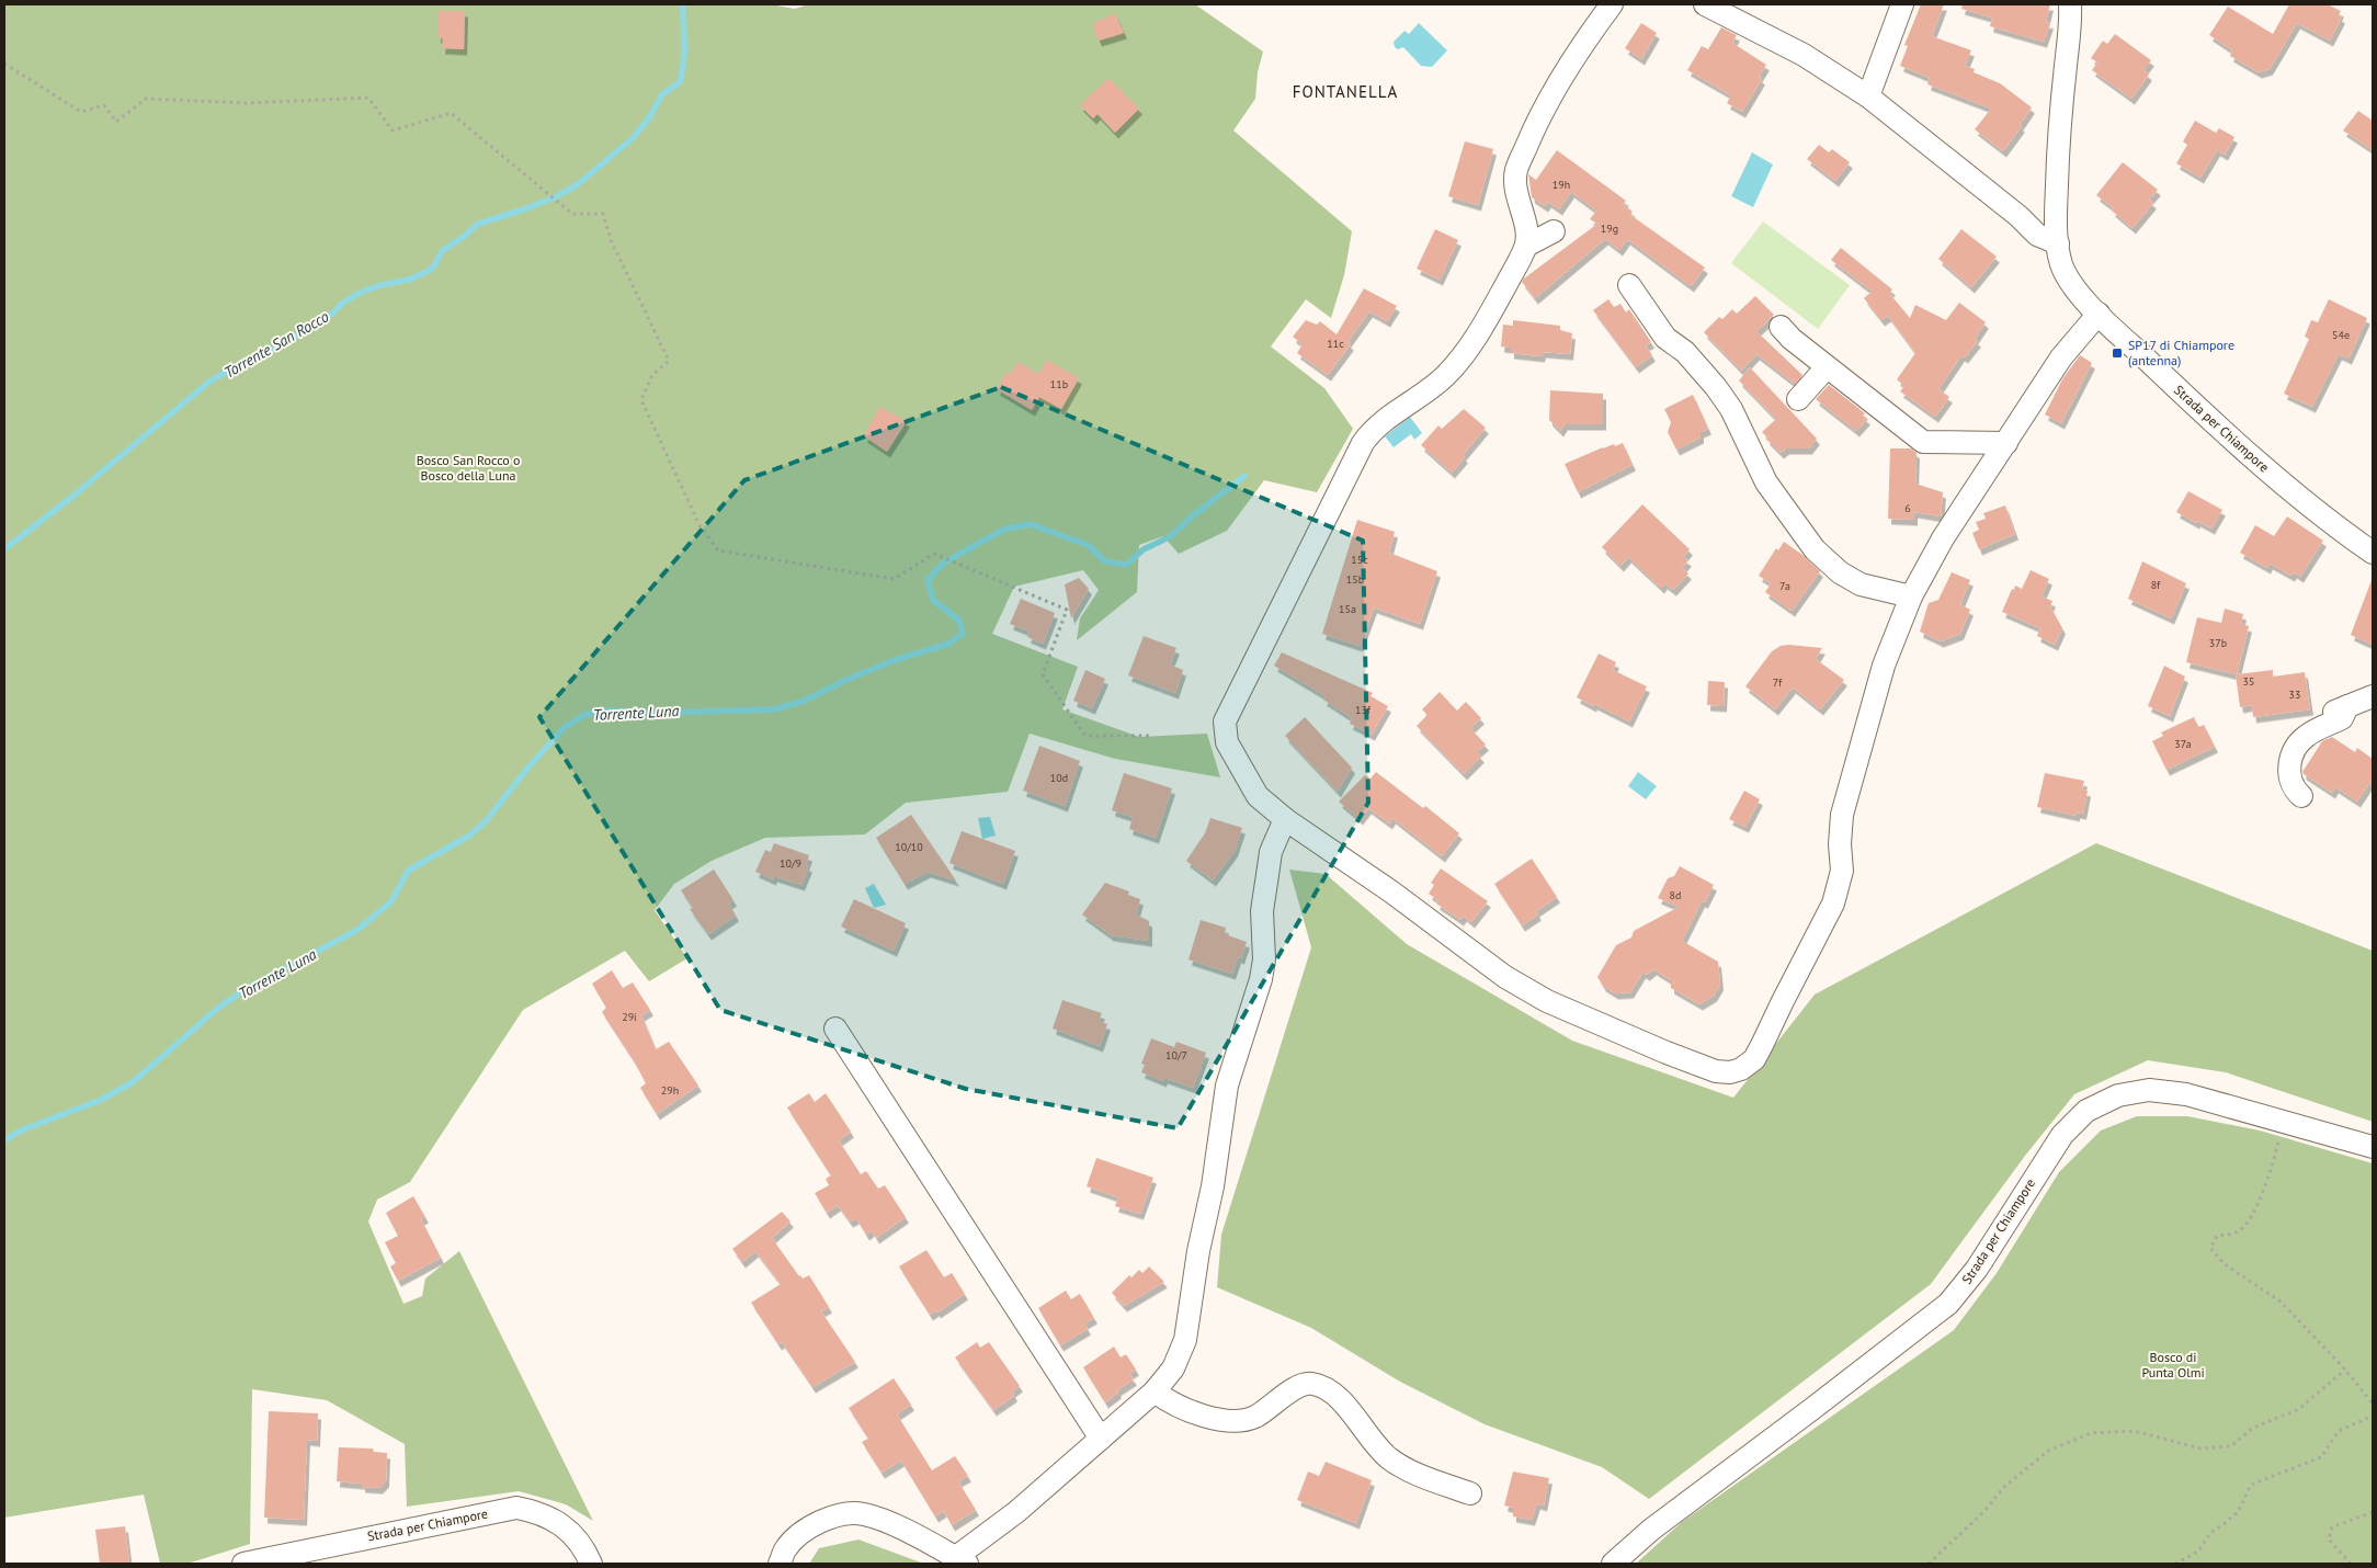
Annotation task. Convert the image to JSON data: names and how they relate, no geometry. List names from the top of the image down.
{
  "streets": {
    "street": ["Strada per Chiampore"]
  },
  "districts": ["FONTANELLA"],
  "water": ["Torrente San Rocco", "Torrente Luna"],
  "parks": ["Bosco San Rocco o Bosco della Luna", "Bosco di Punta Olmi"],
  "places": {
    "transit": ["SP17 di Chiampore (antenna)"]
  },
  "house_numbers": [
    "19h",
    "19g",
    "54e",
    "11c",
    "11b",
    "6",
    "15c",
    "15b",
    "8f",
    "7a",
    "15a",
    "37b",
    "35",
    "7f",
    "33",
    "13f",
    "37a",
    "10d",
    "10/10",
    "10/9",
    "8d",
    "29i",
    "10/7",
    "29h"
  ]
}
